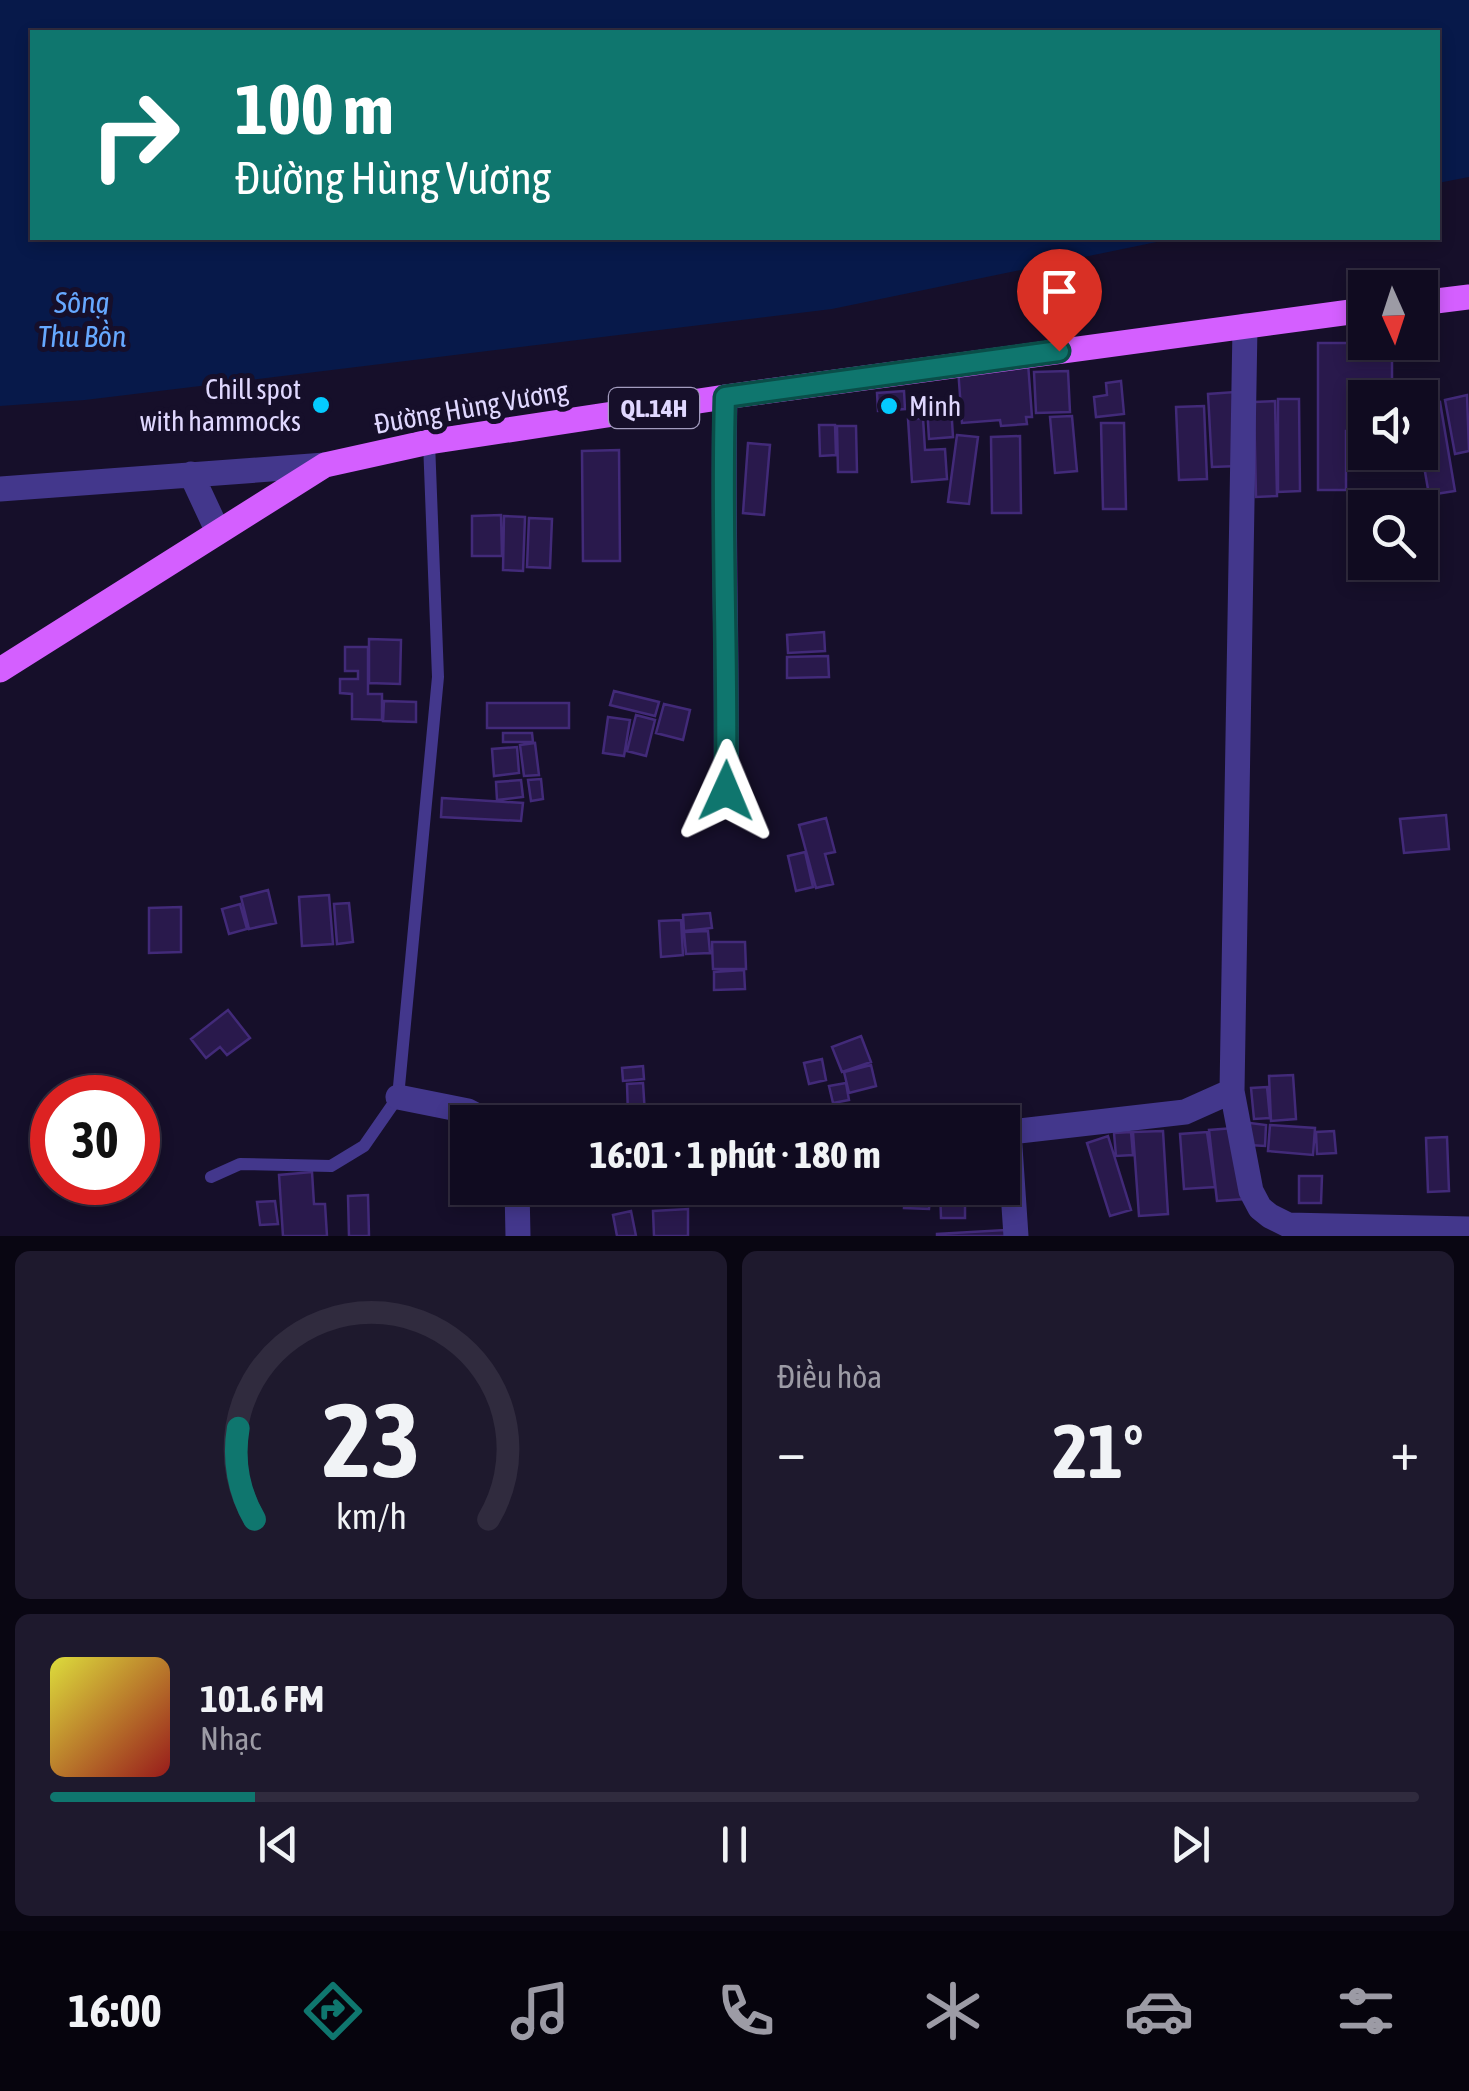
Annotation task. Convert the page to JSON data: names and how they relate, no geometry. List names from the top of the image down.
{
  "streets": {
    "main road": ["Đường Hùng Vương", "QL.14H"]
  },
  "water": ["Sông Thu Bồn"],
  "places": ["Chill spot with hammocks", "Minh"],
  "north": "bottom",
  "page": {
    "turn": ["100 m", "Đường Hùng Vương"],
    "limit": "30",
    "trip": "16:01 · 1 phút · 180 m",
    "tile": "Điều hòa",
    "heat": ["−", "21°", "+"],
    "song": ["101.6 FM", "Nhạc"],
    "tabs": "16:00",
    "gauge": ["23", "km/h"]
  }
}
